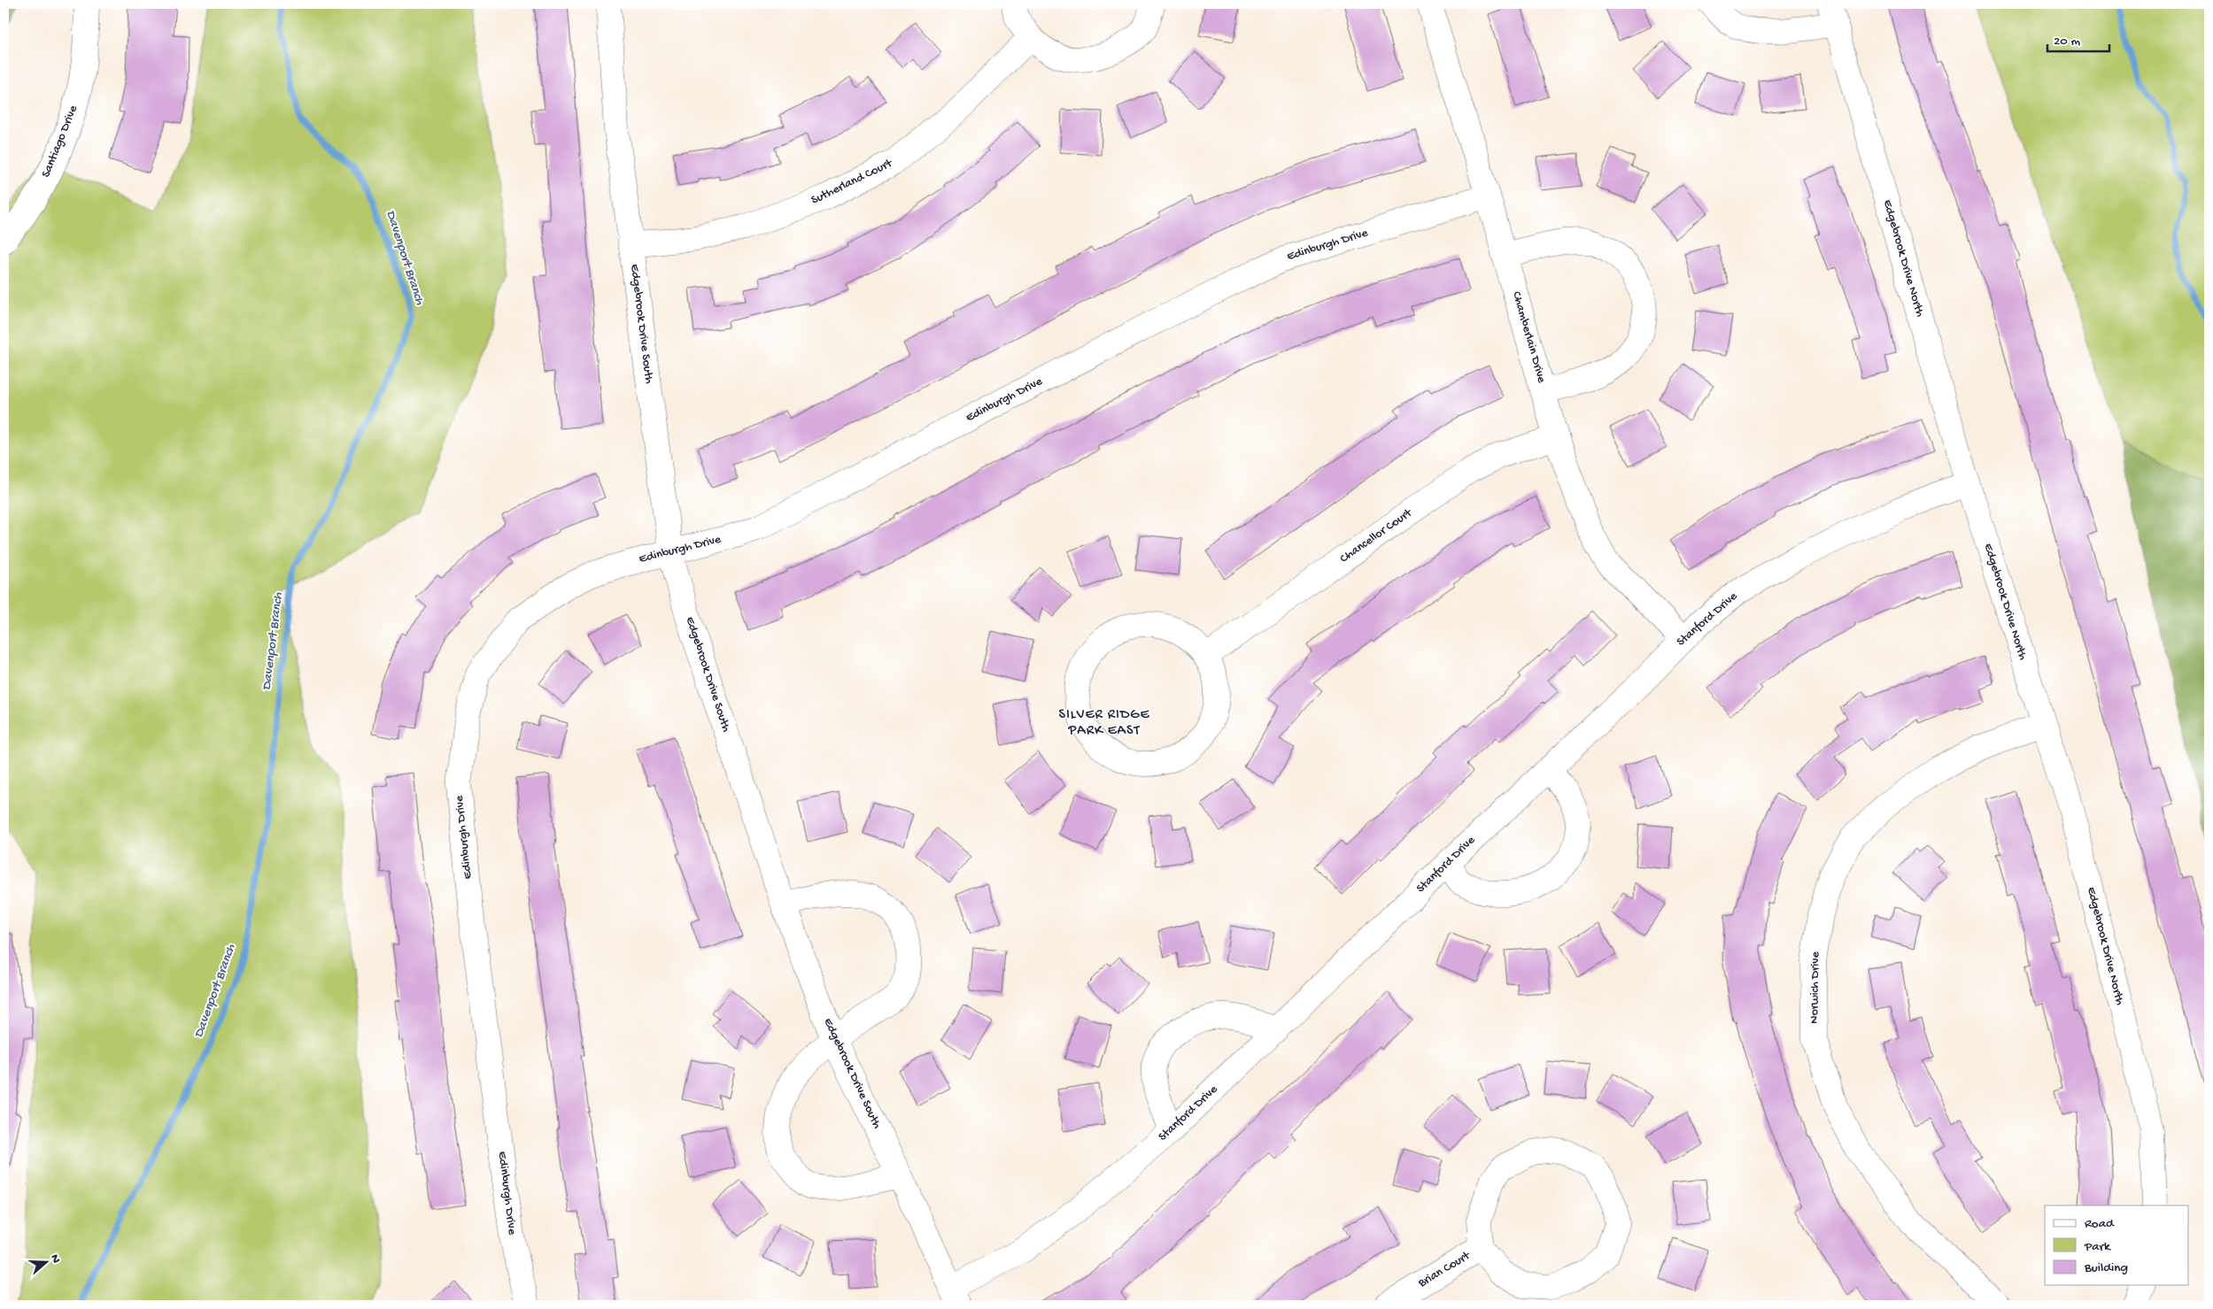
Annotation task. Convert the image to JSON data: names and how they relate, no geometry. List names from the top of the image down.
{
  "streets": {
    "street": [
      "Santiago Drive",
      "Sutherland Court",
      "Edinburgh Drive",
      "Edgebrook Drive North",
      "Edgebrook Drive South",
      "Chamberlain Drive",
      "Chancellor Court",
      "Stanford Drive",
      "Norwich Drive",
      "Brian Court"
    ]
  },
  "crossings": [
    ["Sutherland Court", "Edgebrook Drive South"],
    ["Edinburgh Drive", "Edgebrook Drive South"],
    ["Edinburgh Drive", "Chamberlain Drive"],
    ["Edgebrook Drive North", "Stanford Drive"],
    ["Edgebrook Drive North", "Norwich Drive"],
    ["Edgebrook Drive South", "Stanford Drive"],
    ["Chamberlain Drive", "Chancellor Court"],
    ["Chamberlain Drive", "Stanford Drive"]
  ],
  "districts": ["SILVER RIDGE PARK EAST"],
  "water": ["Davenport Branch"],
  "legend": ["Road", "Park", "Building"],
  "scale_bar": "20 m",
  "north": "right"
}
